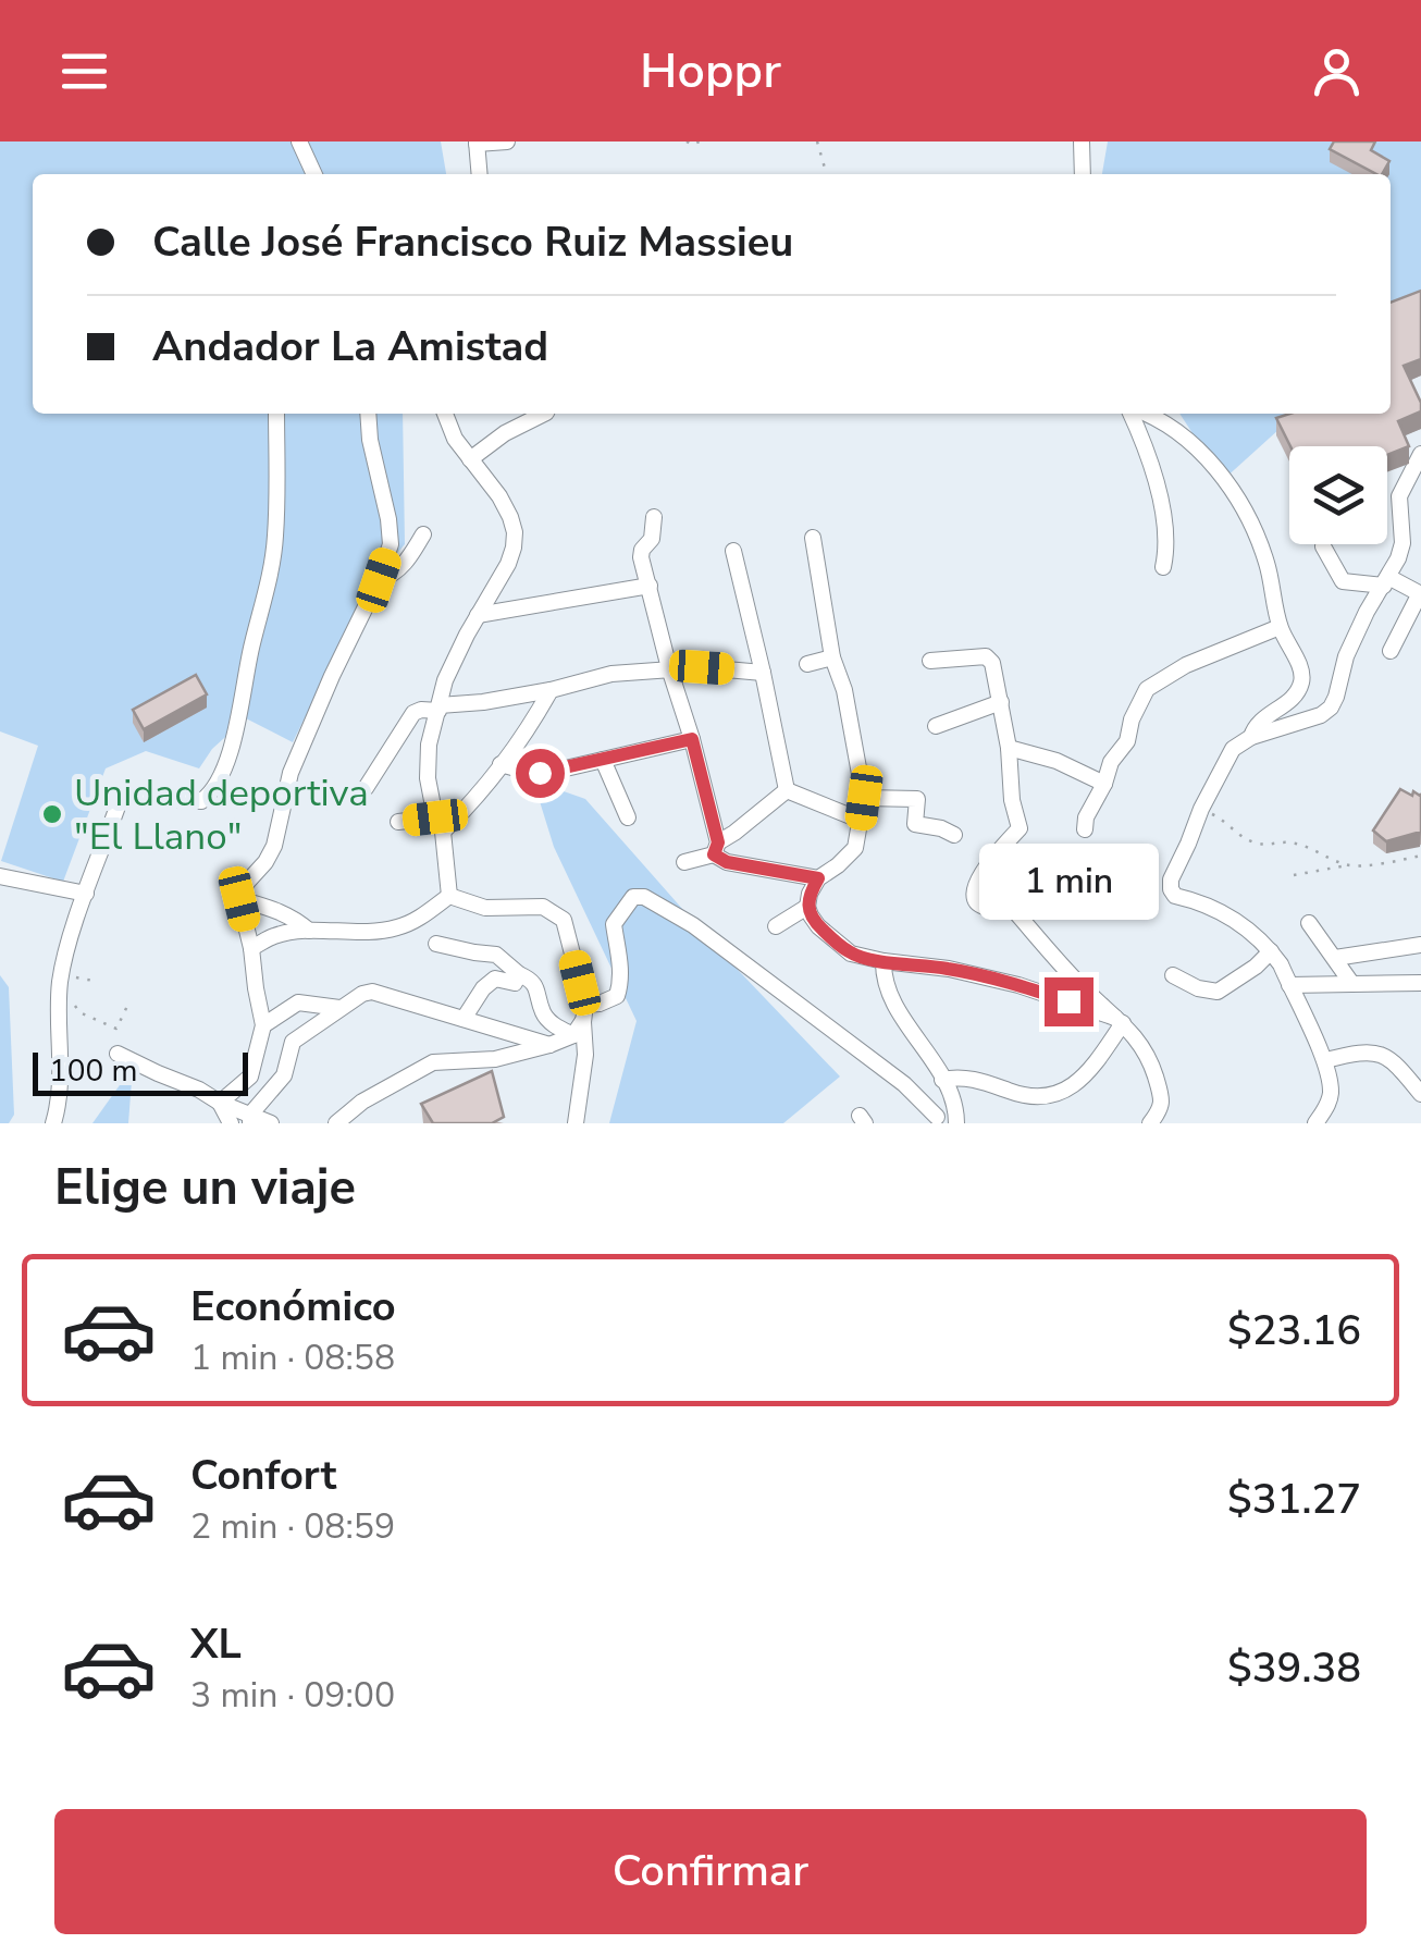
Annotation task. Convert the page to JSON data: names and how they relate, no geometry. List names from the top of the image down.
{
  "places": ["Unidad deportiva \"El Llano\""],
  "scale_bar": "100 m",
  "page": {
    "header": "Hoppr",
    "banner": ["Calle José Francisco Ruiz Massieu", "Andador La Amistad"],
    "bubble": "1 min",
    "scale": "100 m",
    "heading": "Elige un viaje",
    "list": [
      {
        "name": "Económico",
        "note": "1 min · 08:58",
        "value": "$23.16"
      },
      {
        "name": "Confort",
        "note": "2 min · 08:59",
        "value": "$31.27"
      },
      {
        "name": "XL",
        "note": "3 min · 09:00",
        "value": "$39.38"
      }
    ],
    "buttons": "Confirmar"
  }
}
